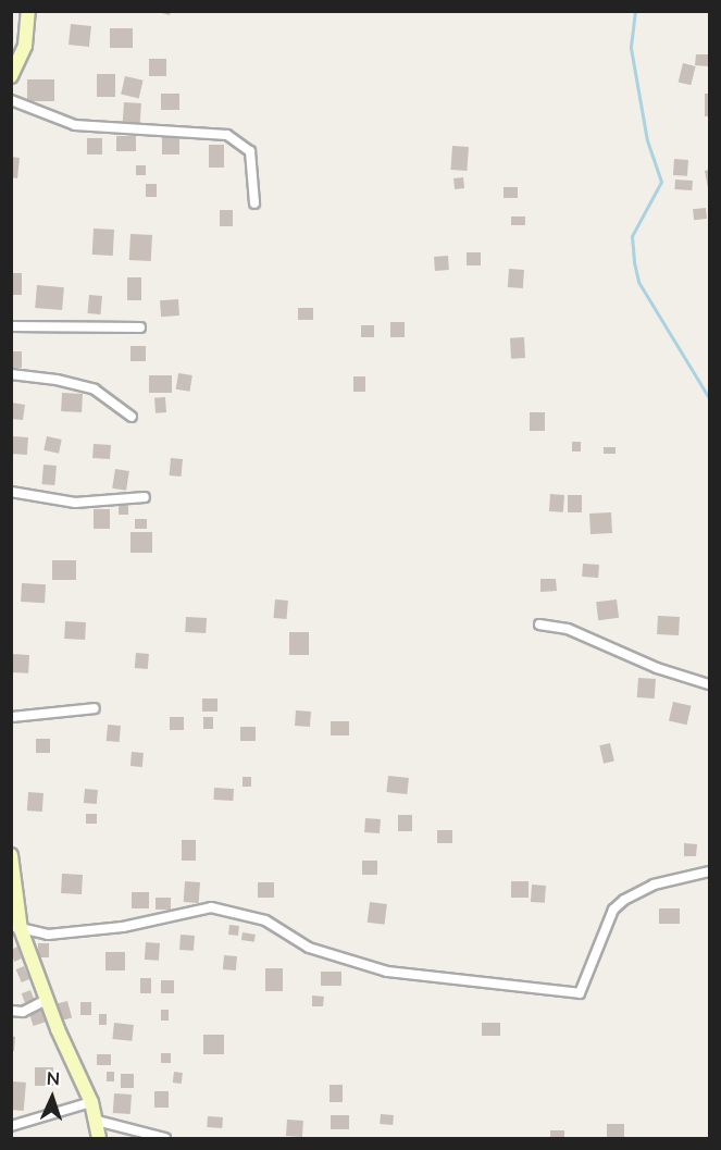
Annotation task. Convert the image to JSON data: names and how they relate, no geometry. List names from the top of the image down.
{
  "north": "top"
}
